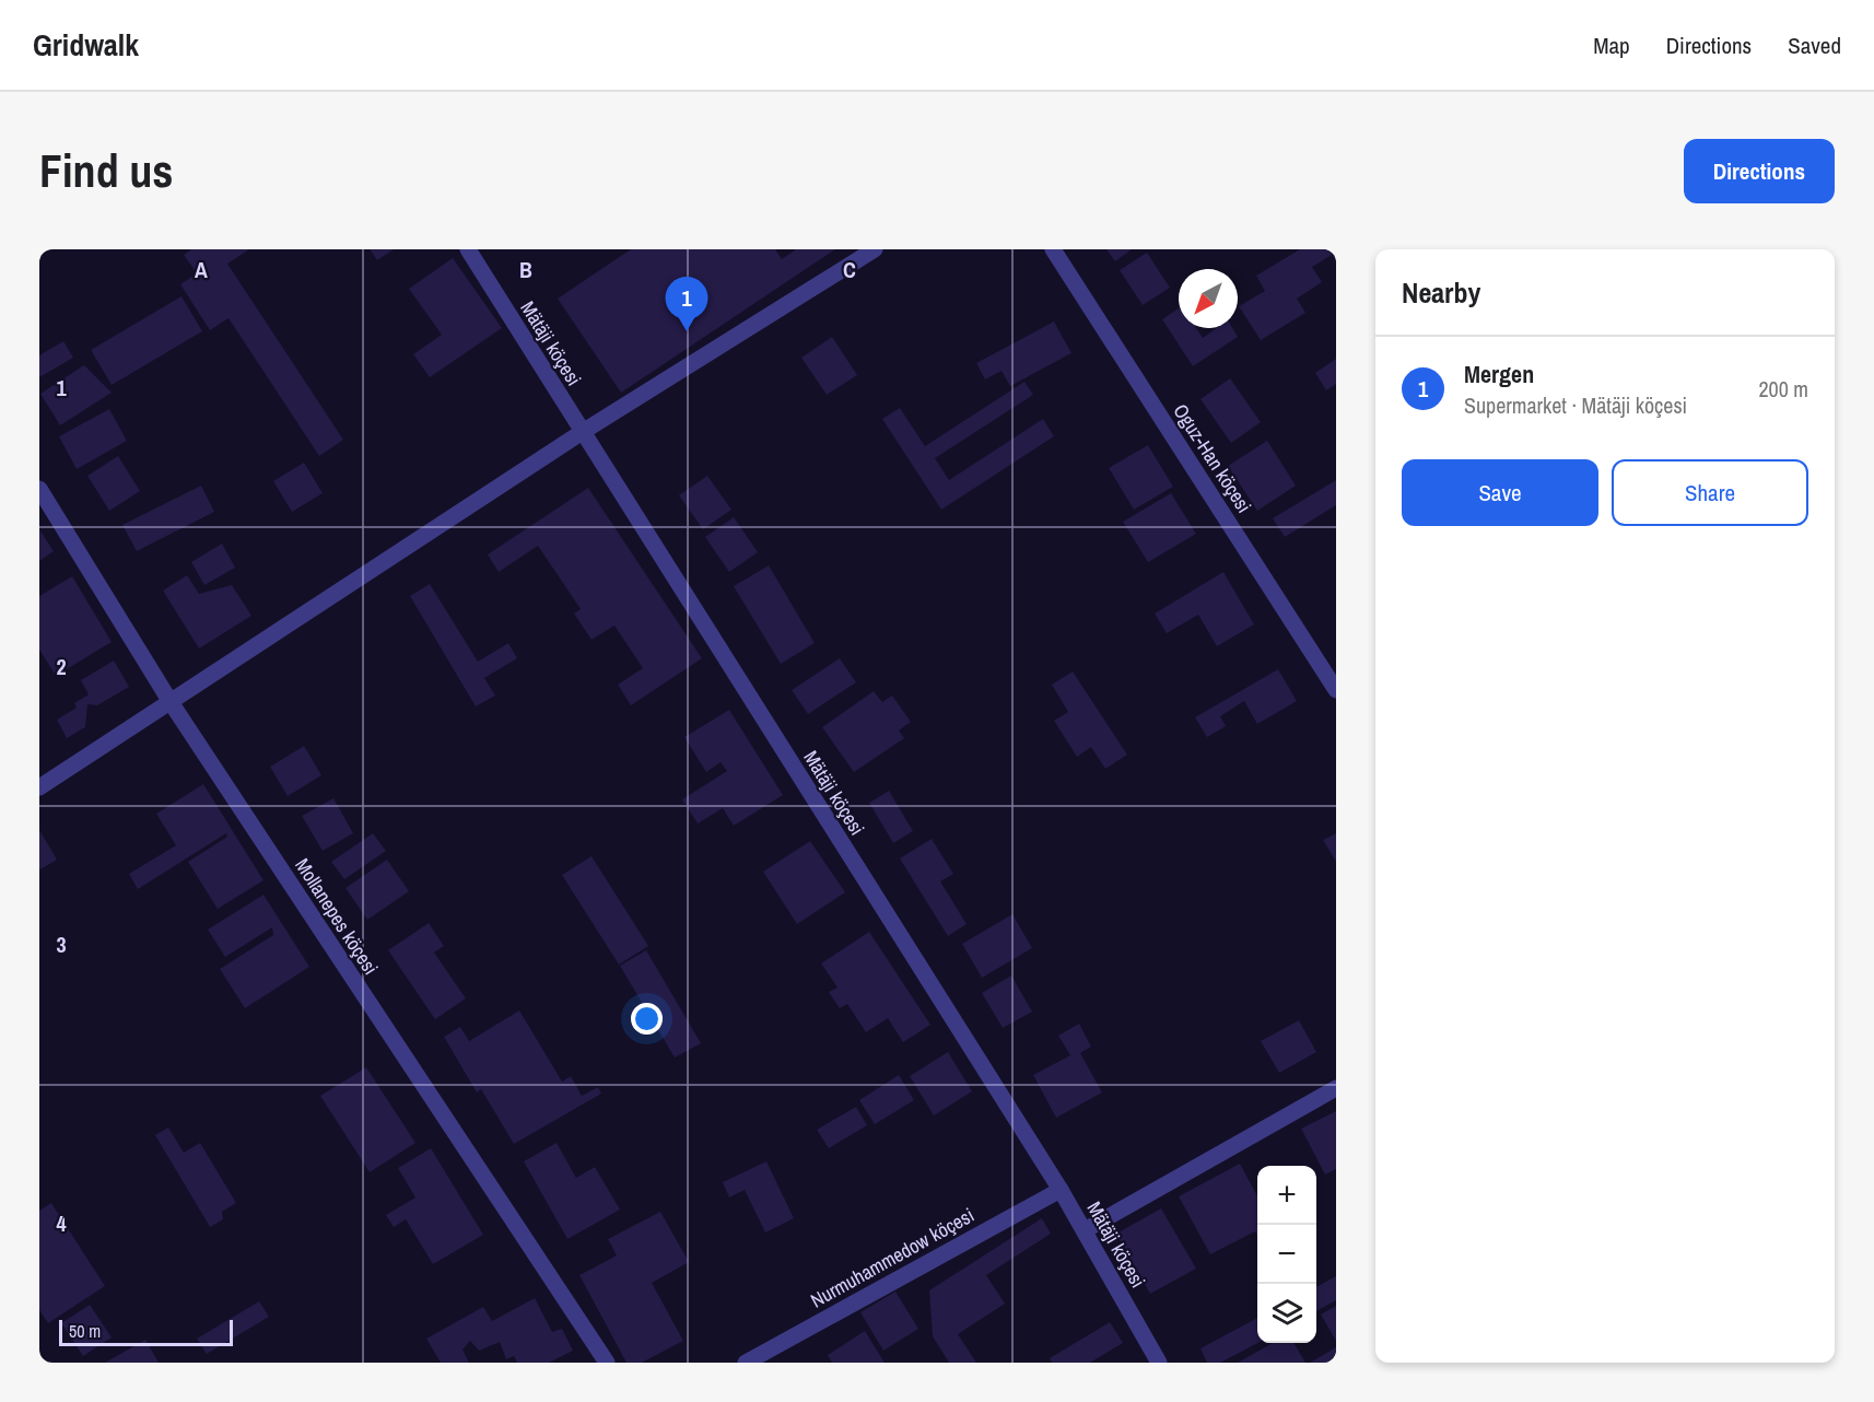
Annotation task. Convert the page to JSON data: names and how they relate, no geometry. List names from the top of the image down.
{
  "streets": {
    "street": [
      "Mätäji köçesi",
      "Oguz-Han köçesi",
      "Mollanepes köçesi",
      "Nurmuhammedow köçesi"
    ]
  },
  "crossings": [
    ["Mätäji köçesi", "Nurmuhammedow köçesi"]
  ],
  "scale_bar": "50 m",
  "north": "bottom left",
  "page": {
    "header": "Gridwalk",
    "nav": ["Map", "Directions", "Saved"],
    "buttons": [
      "Directions",
      ["Save", "Share"]
    ],
    "title": "Find us",
    "heading": "Nearby",
    "pins": "1",
    "list": [
      {
        "mark": "1",
        "name": "Mergen",
        "note": "Supermarket · Mätäji köçesi",
        "value": "200 m"
      }
    ],
    "map_buttons": ["+", "−"],
    "scale": "50 m"
  },
  "grid": {
    "columns": ["A", "B", "C"],
    "rows": [
      "1",
      "2",
      "3",
      "4"
    ]
  }
}
